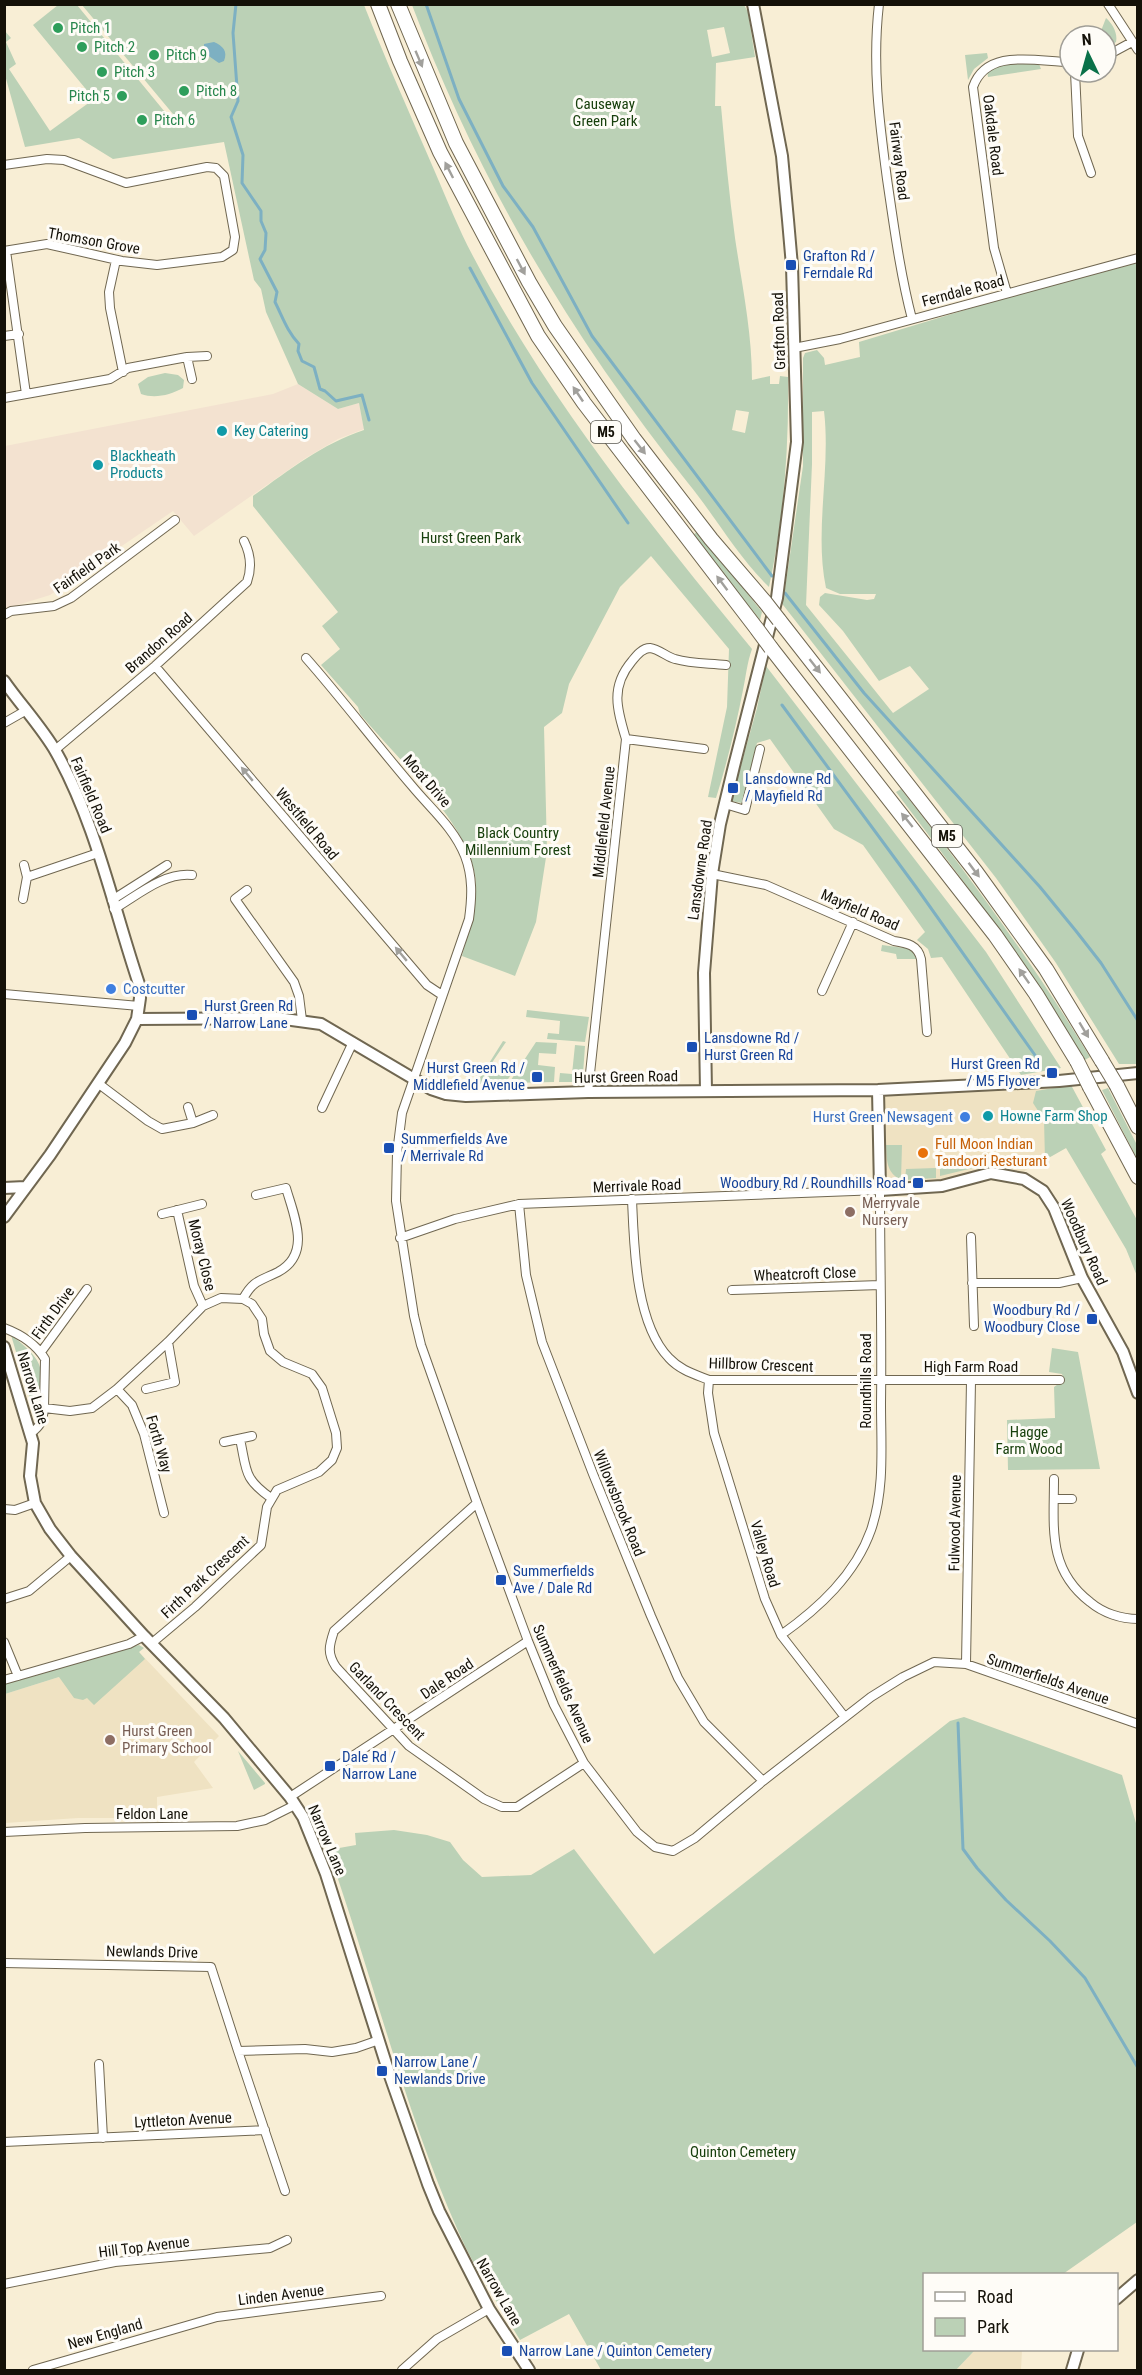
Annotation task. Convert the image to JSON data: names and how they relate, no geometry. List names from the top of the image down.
{
  "streets": {
    "highway": ["M5"],
    "street": [
      "Oakdale Road",
      "Fairway Road",
      "Thomson Grove",
      "Ferndale Road",
      "Grafton Road",
      "Fairfield Park",
      "Brandon Road",
      "Moat Drive",
      "Fairfield Road",
      "Middlefield Avenue",
      "Westfield Road",
      "Lansdowne Road",
      "Mayfield Road",
      "Hurst Green Road",
      "Merrivale Road",
      "Woodbury Road",
      "Moray Close",
      "Wheatcroft Close",
      "Firth Drive",
      "Hillbrow Crescent",
      "High Farm Road",
      "Roundhills Road",
      "Narrow Lane",
      "Forth Way",
      "Willowsbrook Road",
      "Fulwood Avenue",
      "Valley Road",
      "Firth Park Crescent",
      "Dale Road",
      "Summerfields Avenue",
      "Garland Crescent",
      "Feldon Lane",
      "Newlands Drive",
      "Lyttleton Avenue",
      "Hill Top Avenue",
      "Linden Avenue",
      "New England"
    ]
  },
  "crossings": [
    ["Oakdale Road", "Ferndale Road"],
    ["Fairway Road", "Ferndale Road"],
    ["Ferndale Road", "Grafton Road"],
    ["Grafton Road", "M5"],
    ["Grafton Road", "Lansdowne Road"],
    ["M5", "Lansdowne Road"],
    ["Brandon Road", "Fairfield Road"],
    ["Brandon Road", "Westfield Road"],
    ["Moat Drive", "Westfield Road"],
    ["Moat Drive", "Hurst Green Road"],
    ["Moat Drive", "Summerfields Avenue"],
    ["Fairfield Road", "Hurst Green Road"],
    ["Middlefield Avenue", "Hurst Green Road"],
    ["Lansdowne Road", "Mayfield Road"],
    ["Lansdowne Road", "Hurst Green Road"],
    ["Hurst Green Road", "Roundhills Road"],
    ["Hurst Green Road", "Summerfields Avenue"],
    ["Merrivale Road", "Woodbury Road"],
    ["Merrivale Road", "Hillbrow Crescent"],
    ["Merrivale Road", "Roundhills Road"],
    ["Merrivale Road", "Willowsbrook Road"],
    ["Merrivale Road", "Summerfields Avenue"],
    ["Woodbury Road", "Roundhills Road"],
    ["Wheatcroft Close", "Roundhills Road"],
    ["Hillbrow Crescent", "High Farm Road"],
    ["Hillbrow Crescent", "Roundhills Road"],
    ["Hillbrow Crescent", "Valley Road"],
    ["High Farm Road", "Roundhills Road"],
    ["High Farm Road", "Fulwood Avenue"],
    ["Roundhills Road", "Valley Road"],
    ["Narrow Lane", "Firth Park Crescent"],
    ["Narrow Lane", "Dale Road"],
    ["Narrow Lane", "Feldon Lane"],
    ["Willowsbrook Road", "Summerfields Avenue"],
    ["Fulwood Avenue", "Summerfields Avenue"],
    ["Valley Road", "Summerfields Avenue"],
    ["Dale Road", "Summerfields Avenue"],
    ["Dale Road", "Garland Crescent"],
    ["Dale Road", "Feldon Lane"],
    ["Summerfields Avenue", "Garland Crescent"],
    ["Linden Avenue", "New England"]
  ],
  "one_way": ["Westfield Road"],
  "parks": [
    "Causeway Green Park",
    "Hurst Green Park",
    "Black Country Millennium Forest",
    "Hagge Farm Wood",
    "Quinton Cemetery"
  ],
  "places": {
    "other": [
      "Pitch 1",
      "Pitch 2",
      "Pitch 9",
      "Pitch 3",
      "Pitch 8",
      "Pitch 5",
      "Pitch 6",
      "Key Catering",
      "Blackheath Products",
      "Costcutter",
      "Howne Farm Shop",
      "Hurst Green Newsagent",
      "Full Moon Indian Tandoori Resturant",
      "Merryvale Nursery",
      "Hurst Green Primary School"
    ],
    "transit": [
      "Grafton Rd / Ferndale Rd",
      "Lansdowne Rd / Mayfield Rd",
      "Hurst Green Rd / Narrow Lane",
      "Lansdowne Rd / Hurst Green Rd",
      "Hurst Green Rd / M5 Flyover",
      "Hurst Green Rd / Middlefield Avenue",
      "Summerfields Ave / Merrivale Rd",
      "Woodbury Rd / Roundhills Road",
      "Woodbury Rd / Woodbury Close",
      "Summerfields Ave / Dale Rd",
      "Dale Rd / Narrow Lane",
      "Narrow Lane / Newlands Drive",
      "Narrow Lane / Quinton Cemetery"
    ]
  },
  "legend": ["Road", "Park"],
  "north": "top"
}
